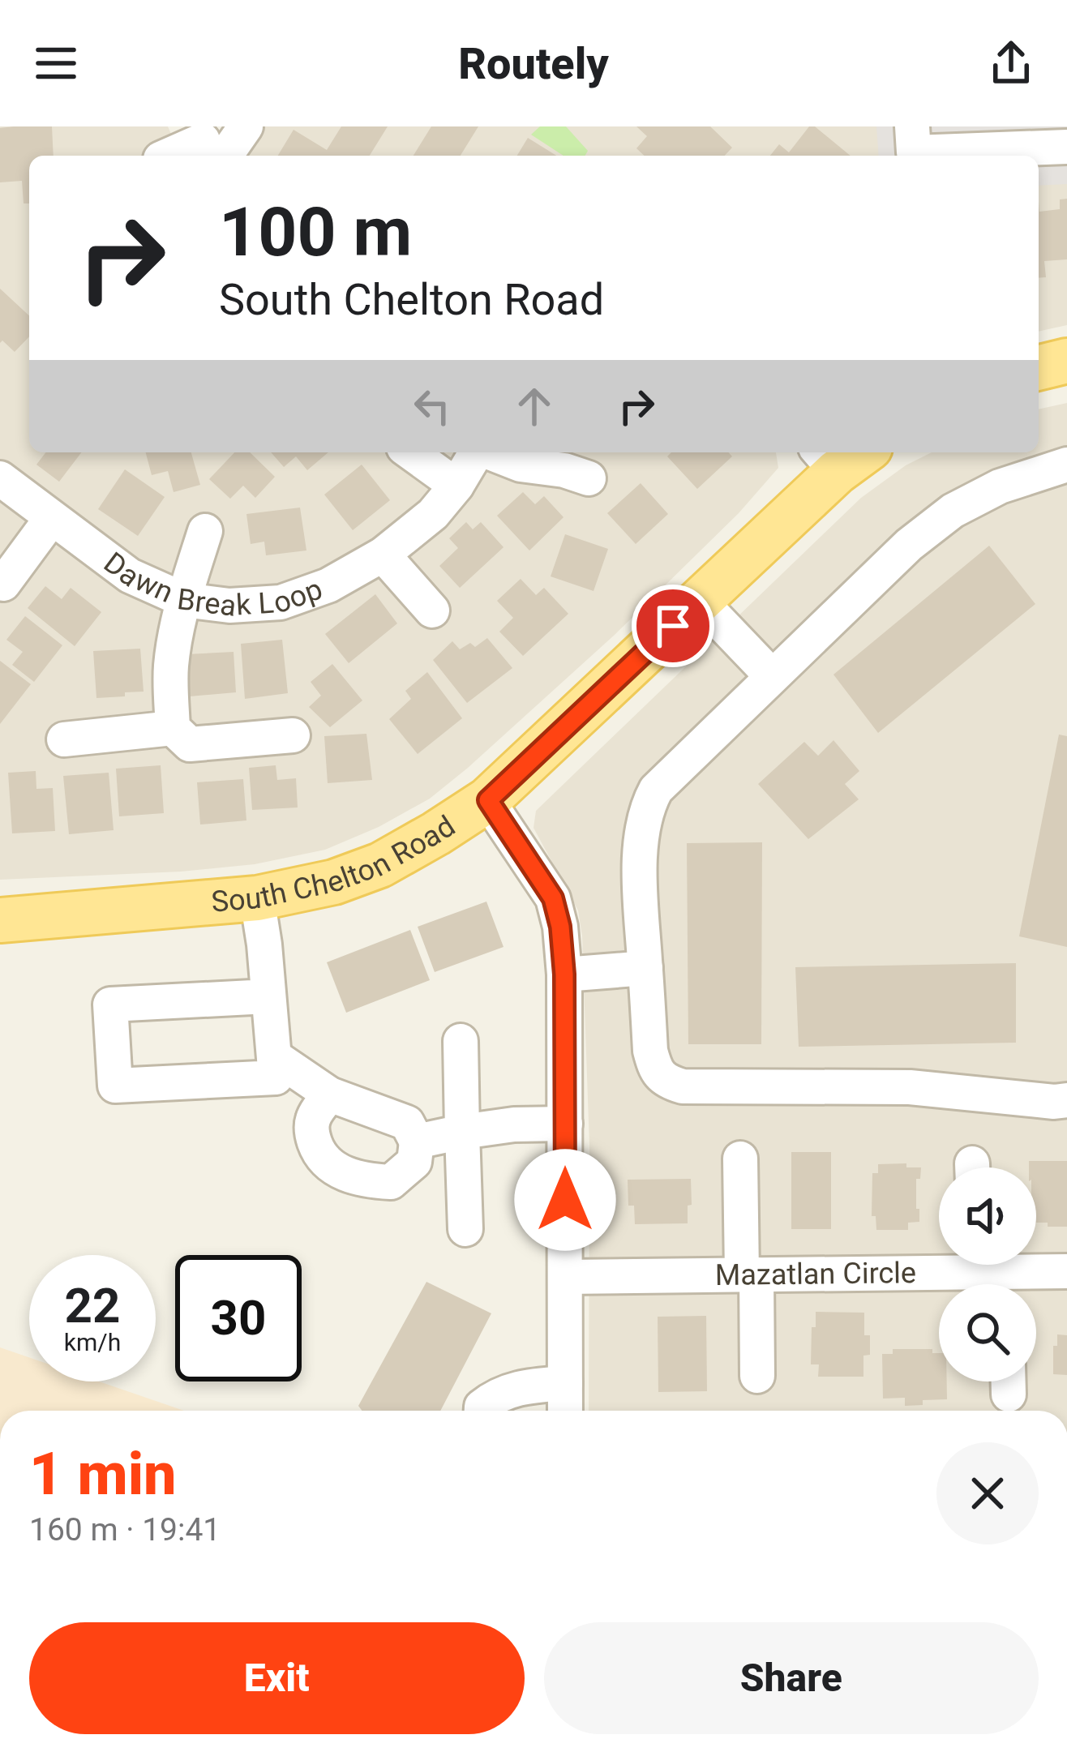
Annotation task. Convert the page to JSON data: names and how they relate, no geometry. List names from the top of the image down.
{
  "streets": {
    "main road": ["South Chelton Road"],
    "street": ["Dawn Break Loop", "Mazatlan Circle"]
  },
  "page": {
    "header": "Routely",
    "turn": ["100 m", "South Chelton Road"],
    "speed": "22 km/h",
    "limit": "30",
    "heading": ["1 min", "160 m · 19:41"],
    "buttons": ["Exit", "Share"]
  }
}
